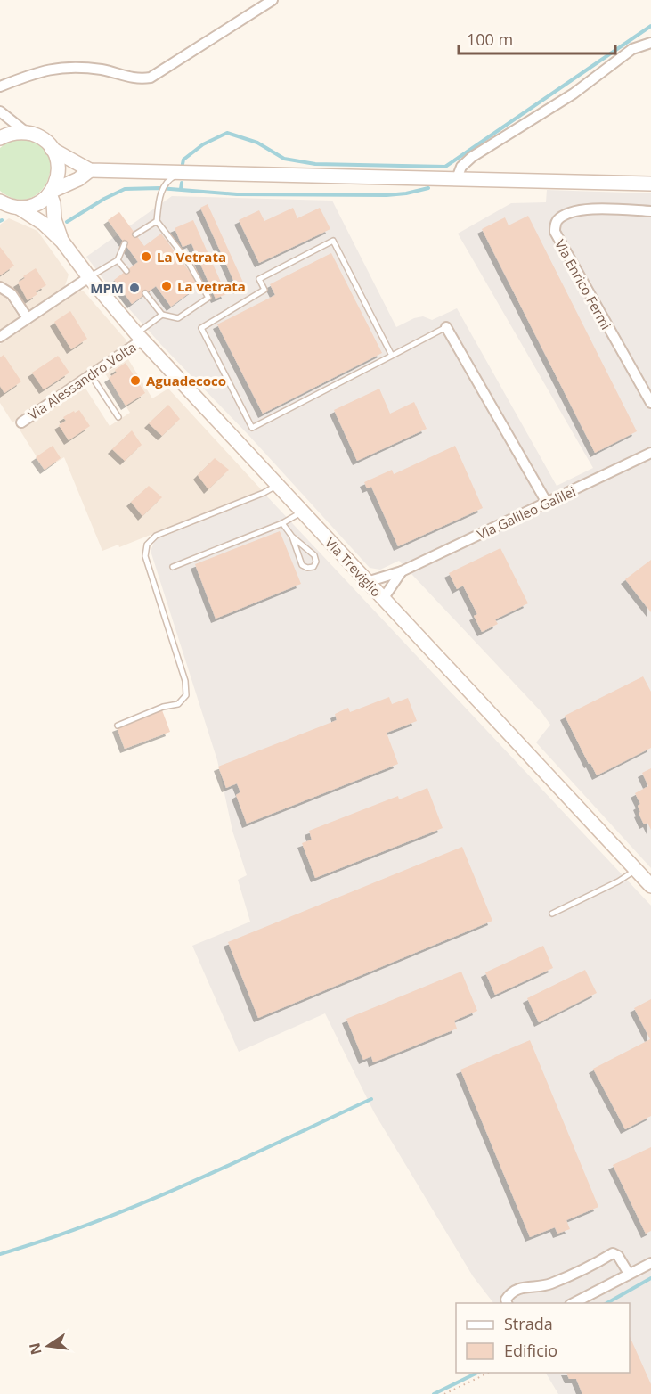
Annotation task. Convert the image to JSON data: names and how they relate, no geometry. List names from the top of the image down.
{
  "streets": {
    "street": [
      "Via Enrico Fermi",
      "Via Alessandro Volta",
      "Via Galileo Galilei",
      "Via Treviglio"
    ]
  },
  "crossings": [
    ["Via Alessandro Volta", "Via Treviglio"],
    ["Via Galileo Galilei", "Via Treviglio"]
  ],
  "places": [
    "La Vetrata",
    "La vetrata",
    "MPM",
    "Aguadecoco"
  ],
  "legend": ["Strada", "Edificio"],
  "scale_bar": "100 m",
  "north": "left"
}
